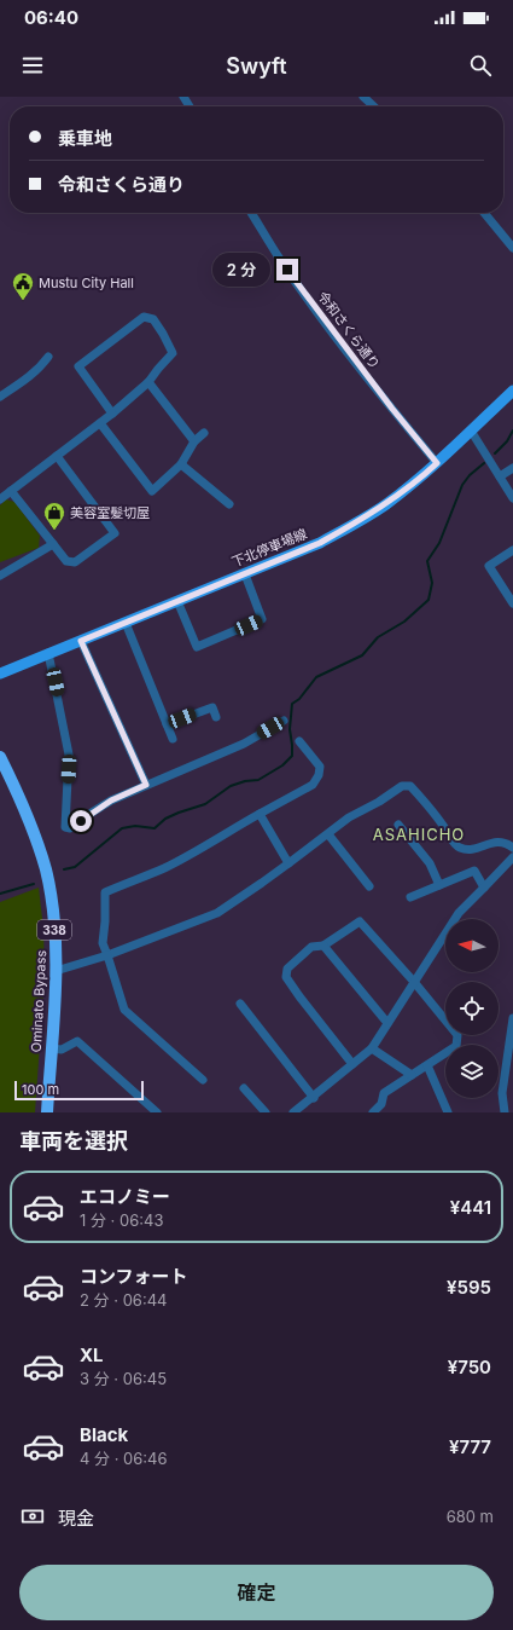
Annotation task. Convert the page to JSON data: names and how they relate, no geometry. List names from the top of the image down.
{
  "streets": {
    "highway": ["338", "Ominato Bypass"],
    "main road": ["下北停車場線"],
    "street": ["令和さくら通り"]
  },
  "crossings": [
    ["令和さくら通り", "下北停車場線"]
  ],
  "districts": ["ASAHICHO"],
  "places": {
    "public building": ["Mustu City Hall"],
    "shop": ["美容室髪切屋"]
  },
  "scale_bar": "100 m",
  "north": "left",
  "page": {
    "status": "06:40",
    "header": "Swyft",
    "banner": ["乗車地", "令和さくら通り"],
    "bubble": "2 分",
    "scale": "100 m",
    "heading": "車両を選択",
    "list": [
      {
        "name": "エコノミー",
        "note": "1 分 · 06:43",
        "value": "¥441"
      },
      {
        "name": "コンフォート",
        "note": "2 分 · 06:44",
        "value": "¥595"
      },
      {
        "name": "XL",
        "note": "3 分 · 06:45",
        "value": "¥750"
      },
      {
        "name": "Black",
        "note": "4 分 · 06:46",
        "value": "¥777"
      }
    ],
    "pay": ["現金", "680 m"],
    "buttons": "確定"
  }
}
